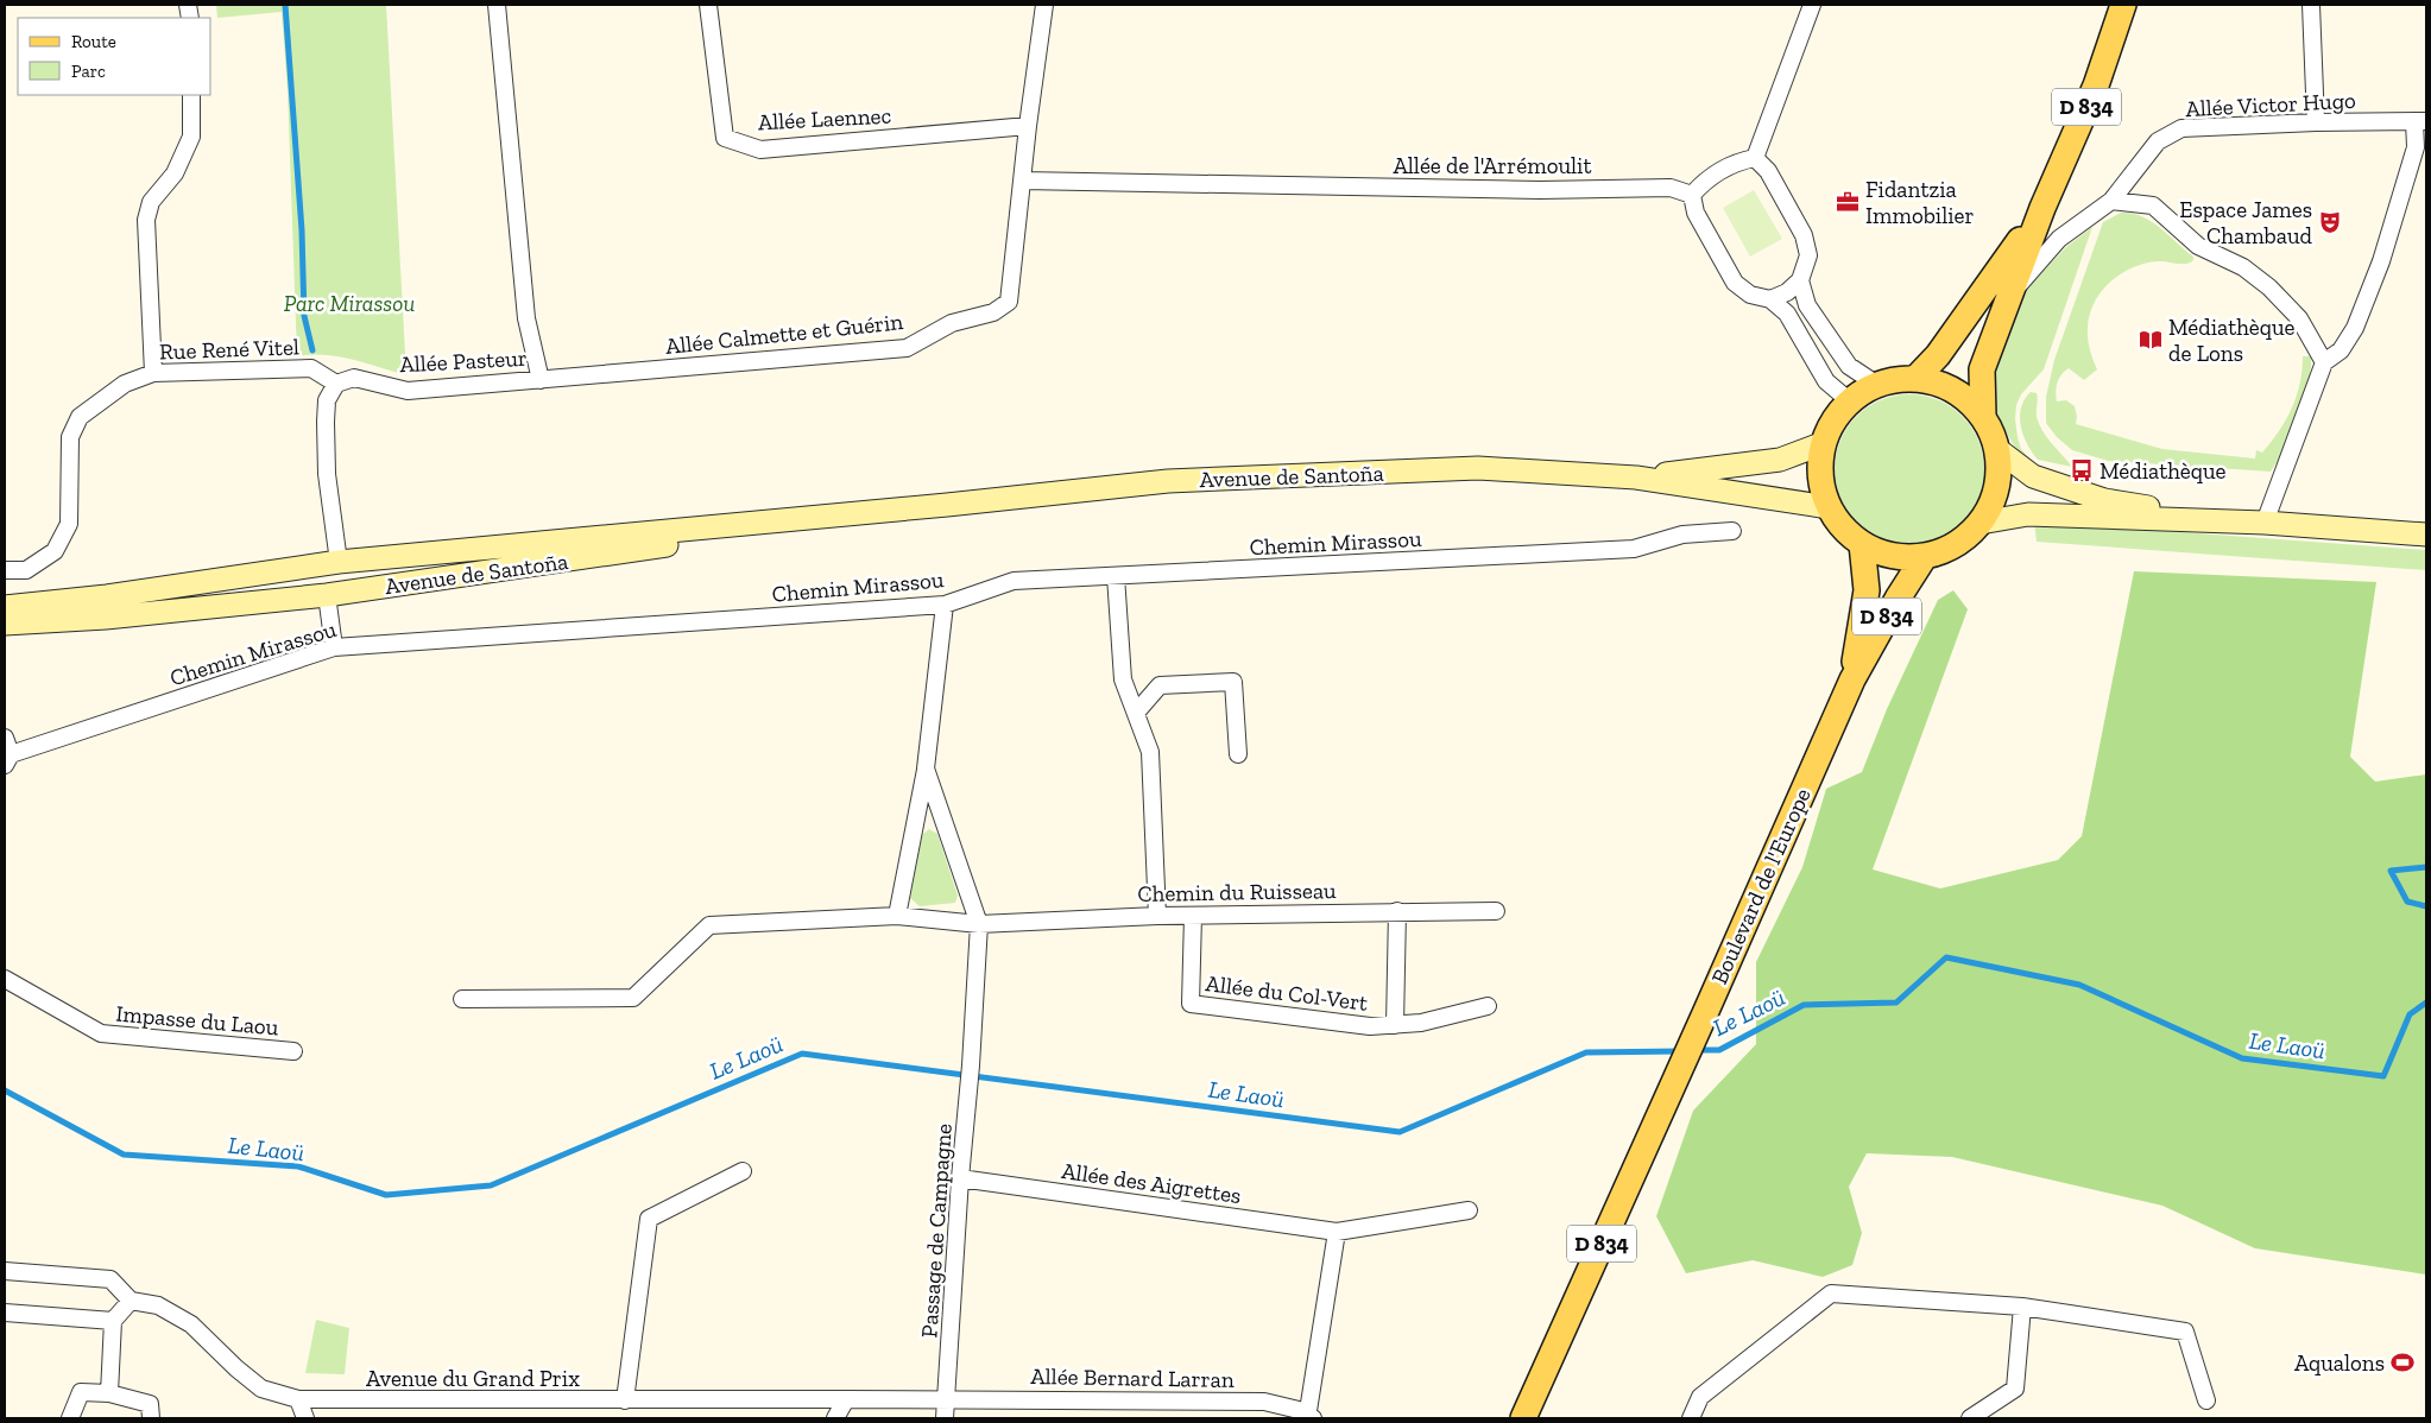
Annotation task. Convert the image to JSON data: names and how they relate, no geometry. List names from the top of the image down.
{
  "streets": {
    "main road": ["D 834", "Avenue de Santoña", "Boulevard de l'Europe"],
    "street": [
      "Allée Victor Hugo",
      "Allée Laennec",
      "Allée de l'Arrémoulit",
      "Allée Calmette et Guérin",
      "Rue René Vitel",
      "Allée Pasteur",
      "Chemin Mirassou",
      "Chemin du Ruisseau",
      "Allée du Col-Vert",
      "Impasse du Laou",
      "Allée des Aigrettes",
      "Passage de Campagne",
      "Avenue du Grand Prix",
      "Allée Bernard Larran"
    ]
  },
  "crossings": [
    ["Allée Victor Hugo", "D 834"],
    ["D 834", "Avenue de Santoña"],
    ["D 834", "Boulevard de l'Europe"],
    ["Allée Laennec", "Allée Calmette et Guérin"],
    ["Allée de l'Arrémoulit", "Allée Calmette et Guérin"],
    ["Allée Calmette et Guérin", "Allée Pasteur"],
    ["Rue René Vitel", "Allée Pasteur"],
    ["Avenue de Santoña", "Boulevard de l'Europe"],
    ["Chemin du Ruisseau", "Allée du Col-Vert"],
    ["Chemin du Ruisseau", "Passage de Campagne"],
    ["Allée des Aigrettes", "Passage de Campagne"],
    ["Passage de Campagne", "Allée Bernard Larran"],
    ["Avenue du Grand Prix", "Allée Bernard Larran"]
  ],
  "water": ["Le Laoü"],
  "parks": ["Parc Mirassou"],
  "places": {
    "office": ["Fidantzia Immobilier"],
    "theatre": ["Espace James Chambaud"],
    "library": ["Médiathèque de Lons"],
    "bus stop": ["Médiathèque"],
    "sports": ["Aqualons"]
  },
  "legend": ["Route", "Parc"]
}
